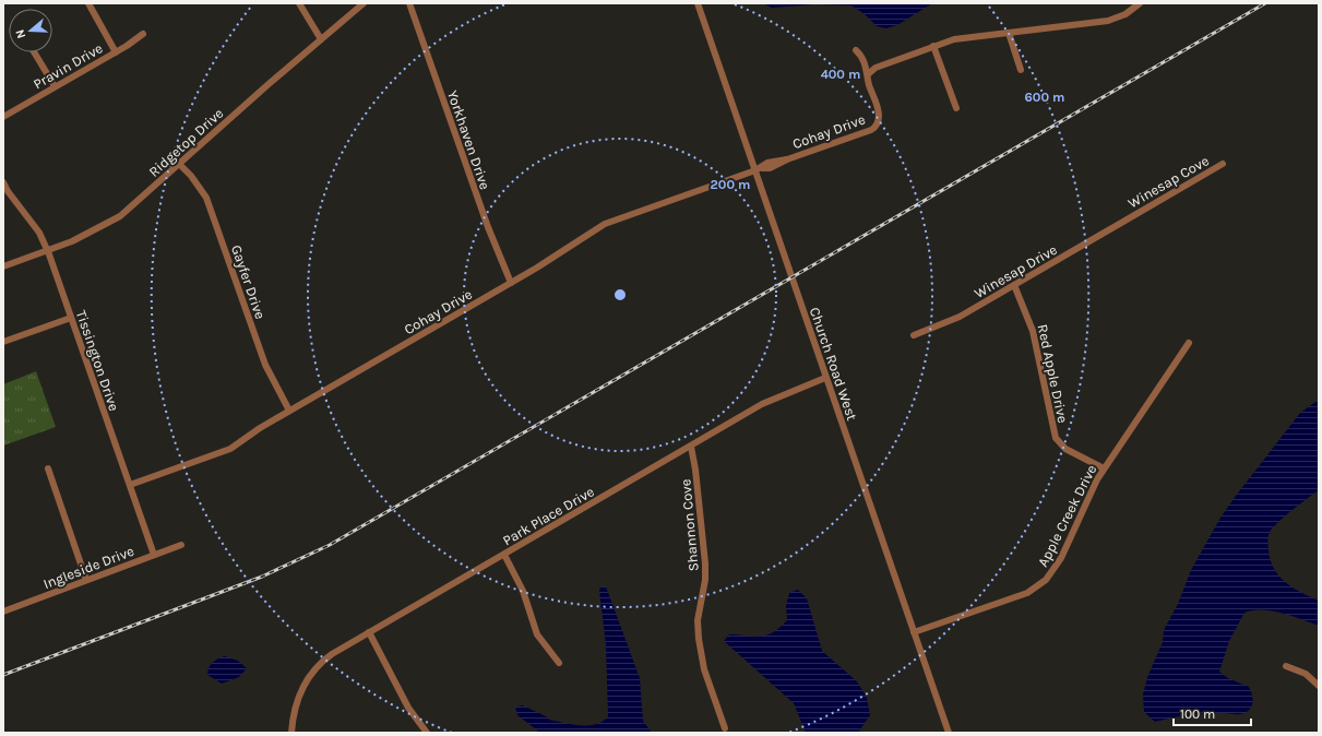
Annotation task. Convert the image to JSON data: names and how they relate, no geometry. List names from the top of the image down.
{
  "streets": {
    "street": [
      "Pravin Drive",
      "Cohay Drive",
      "Yorkhaven Drive",
      "Ridgetop Drive",
      "Winesap Cove",
      "Winesap Drive",
      "Gayfer Drive",
      "Tissington Drive",
      "Church Road West",
      "Red Apple Drive",
      "Park Place Drive",
      "Apple Creek Drive",
      "Shannon Cove",
      "Ingleside Drive"
    ]
  },
  "crossings": [
    ["Cohay Drive", "Yorkhaven Drive"],
    ["Cohay Drive", "Gayfer Drive"],
    ["Cohay Drive", "Tissington Drive"],
    ["Cohay Drive", "Church Road West"],
    ["Ridgetop Drive", "Gayfer Drive"],
    ["Ridgetop Drive", "Tissington Drive"],
    ["Winesap Cove", "Winesap Drive"],
    ["Winesap Drive", "Red Apple Drive"],
    ["Tissington Drive", "Ingleside Drive"],
    ["Church Road West", "Park Place Drive"],
    ["Church Road West", "Apple Creek Drive"],
    ["Red Apple Drive", "Apple Creek Drive"],
    ["Park Place Drive", "Shannon Cove"]
  ],
  "scale_bar": "100 m",
  "north": "left",
  "rings": ["400 m", "600 m", "200 m"]
}
